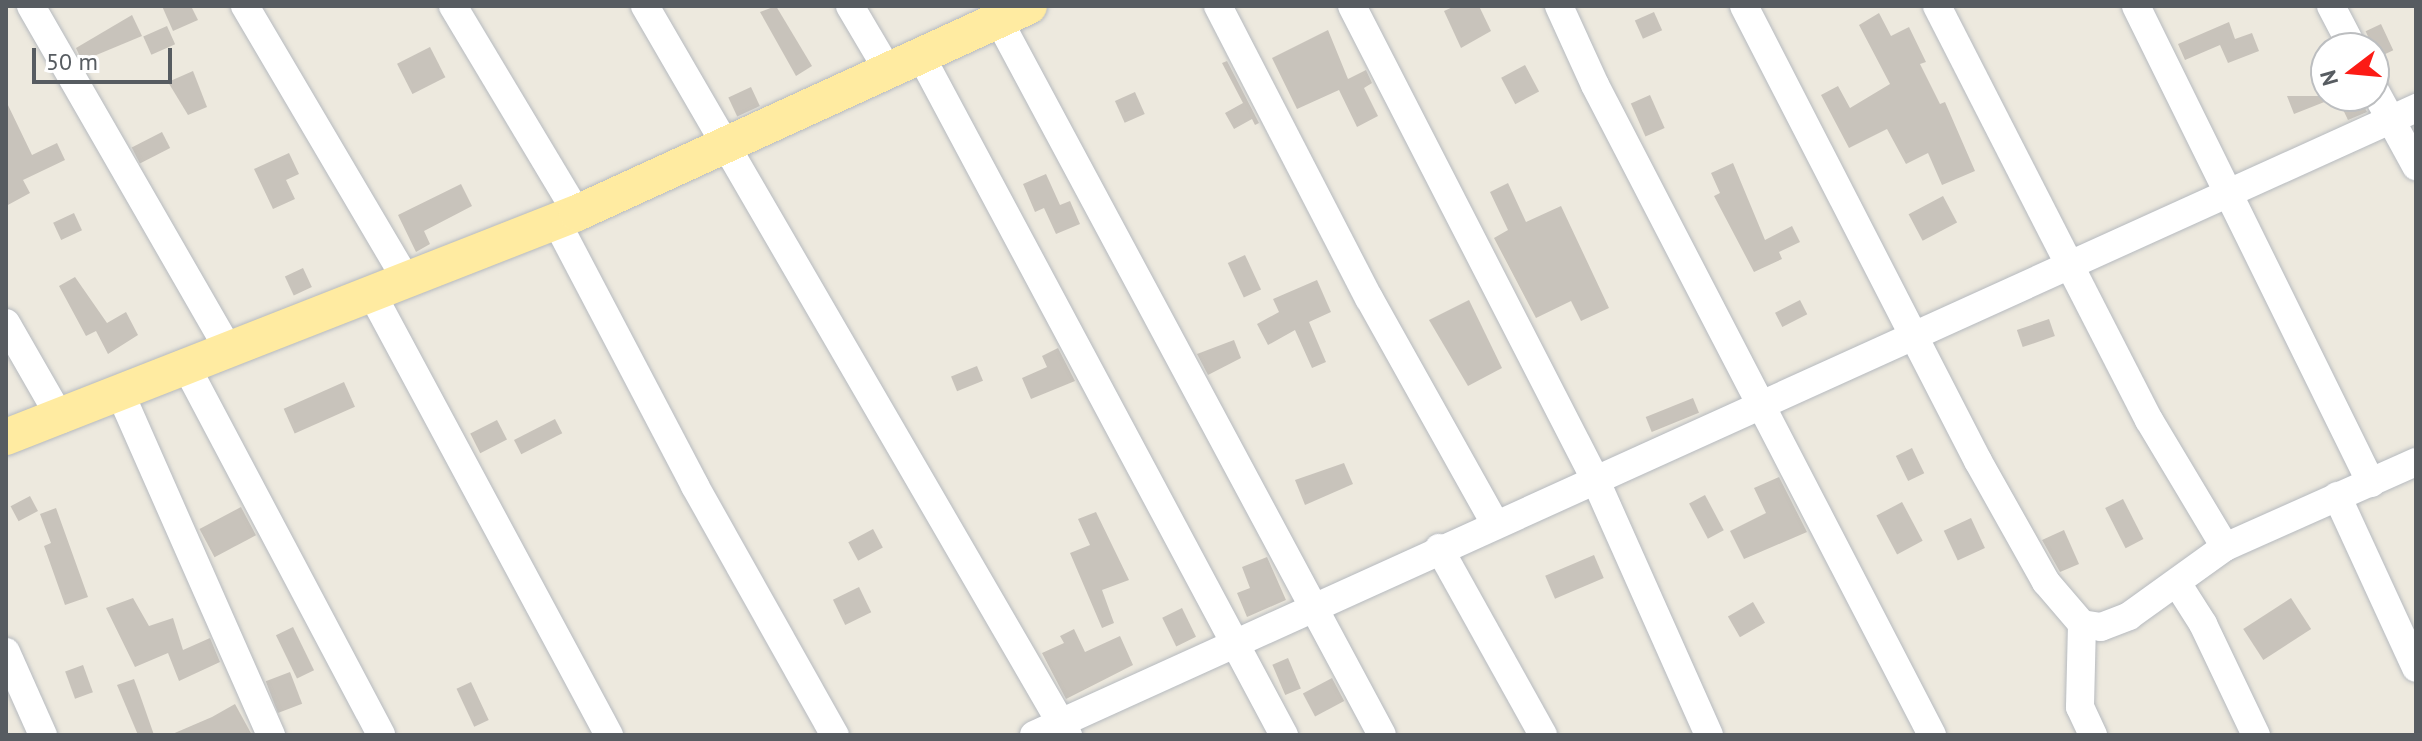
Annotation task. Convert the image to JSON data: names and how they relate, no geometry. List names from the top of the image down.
{
  "scale_bar": "50 m",
  "north": "left"
}
